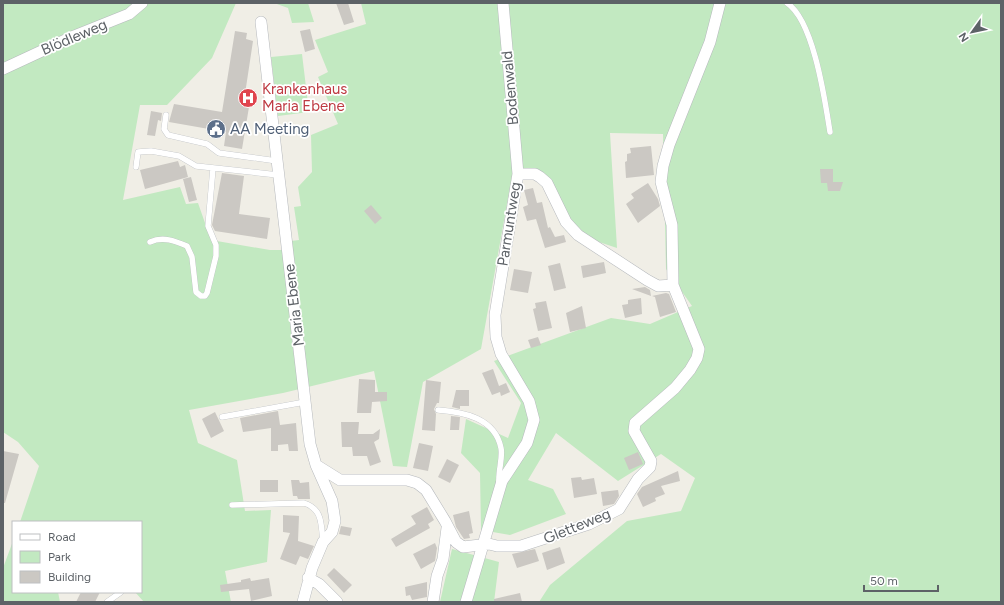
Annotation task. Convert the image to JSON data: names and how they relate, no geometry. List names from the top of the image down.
{
  "streets": {
    "street": [
      "Blödleweg",
      "Bodenwald",
      "Parmuntweg",
      "Maria Ebene",
      "Gletteweg"
    ]
  },
  "crossings": [
    ["Bodenwald", "Parmuntweg"],
    ["Parmuntweg", "Gletteweg"]
  ],
  "places": {
    "hospital": ["Krankenhaus Maria Ebene"],
    "public building": ["AA Meeting"]
  },
  "legend": ["Road", "Park", "Building"],
  "scale_bar": "50 m",
  "north": "bottom left"
}
